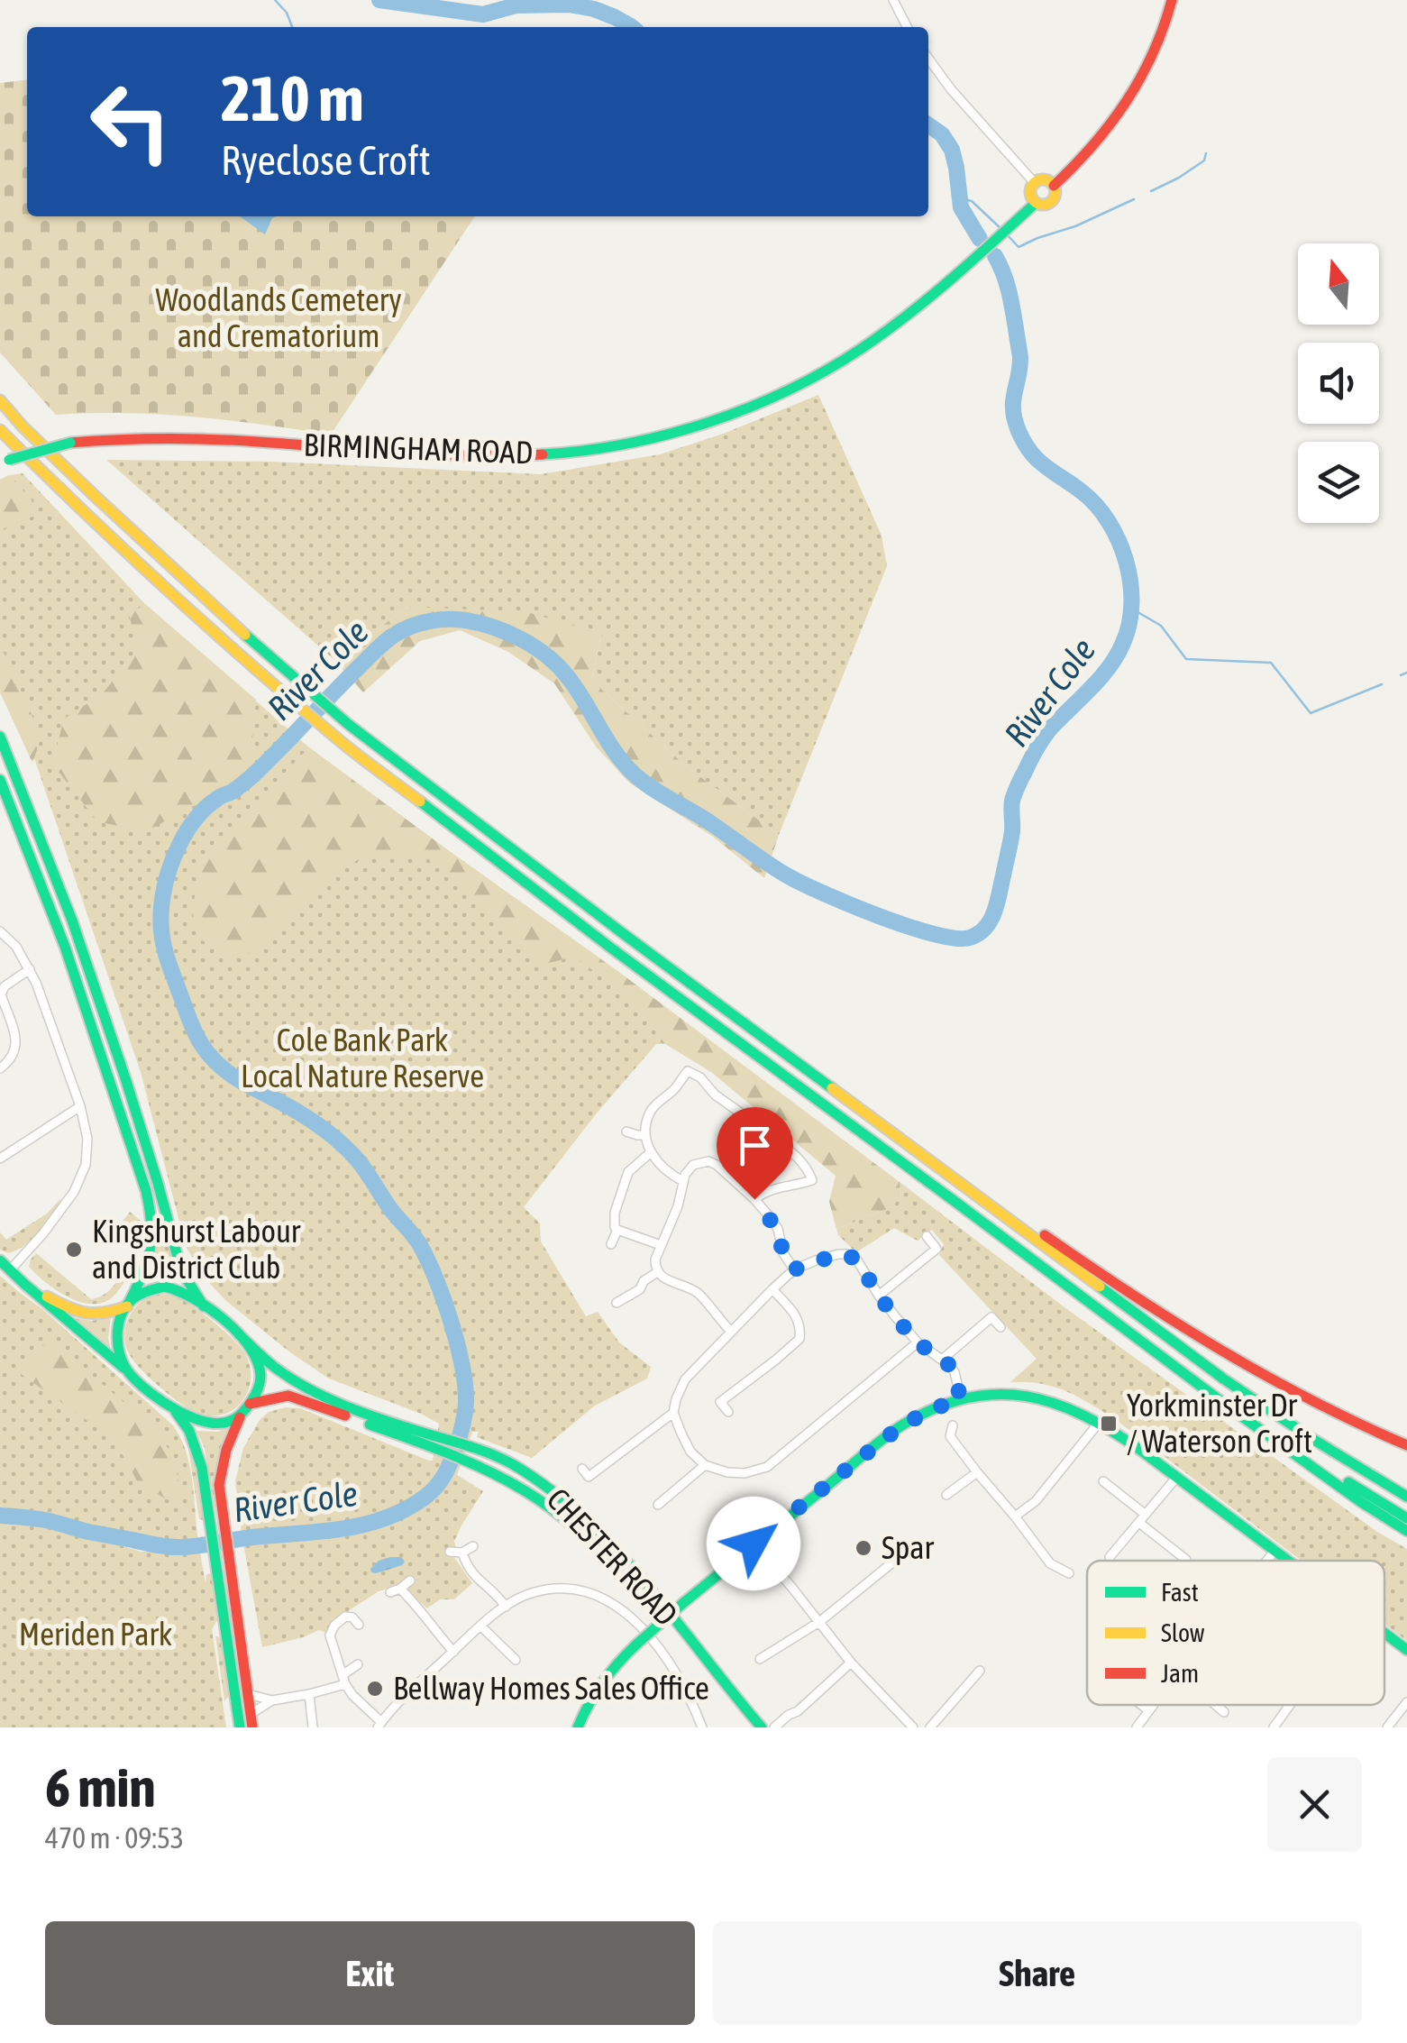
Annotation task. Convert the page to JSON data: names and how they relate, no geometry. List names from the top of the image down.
{
  "streets": {
    "main road": ["BIRMINGHAM ROAD", "CHESTER ROAD"]
  },
  "water": ["River Cole"],
  "parks": ["Woodlands Cemetery and Crematorium", "Cole Bank Park Local Nature Reserve", "Meriden Park"],
  "places": {
    "other": ["Kingshurst Labour and District Club", "Spar", "Bellway Homes Sales Office"],
    "transit": ["Yorkminster Dr / Waterson Croft"]
  },
  "legend": ["Fast", "Slow", "Jam"],
  "north": "top",
  "page": {
    "turn": ["210 m", "Ryeclose Croft"],
    "heading": ["6 min", "470 m · 09:53"],
    "buttons": ["Exit", "Share"]
  }
}
